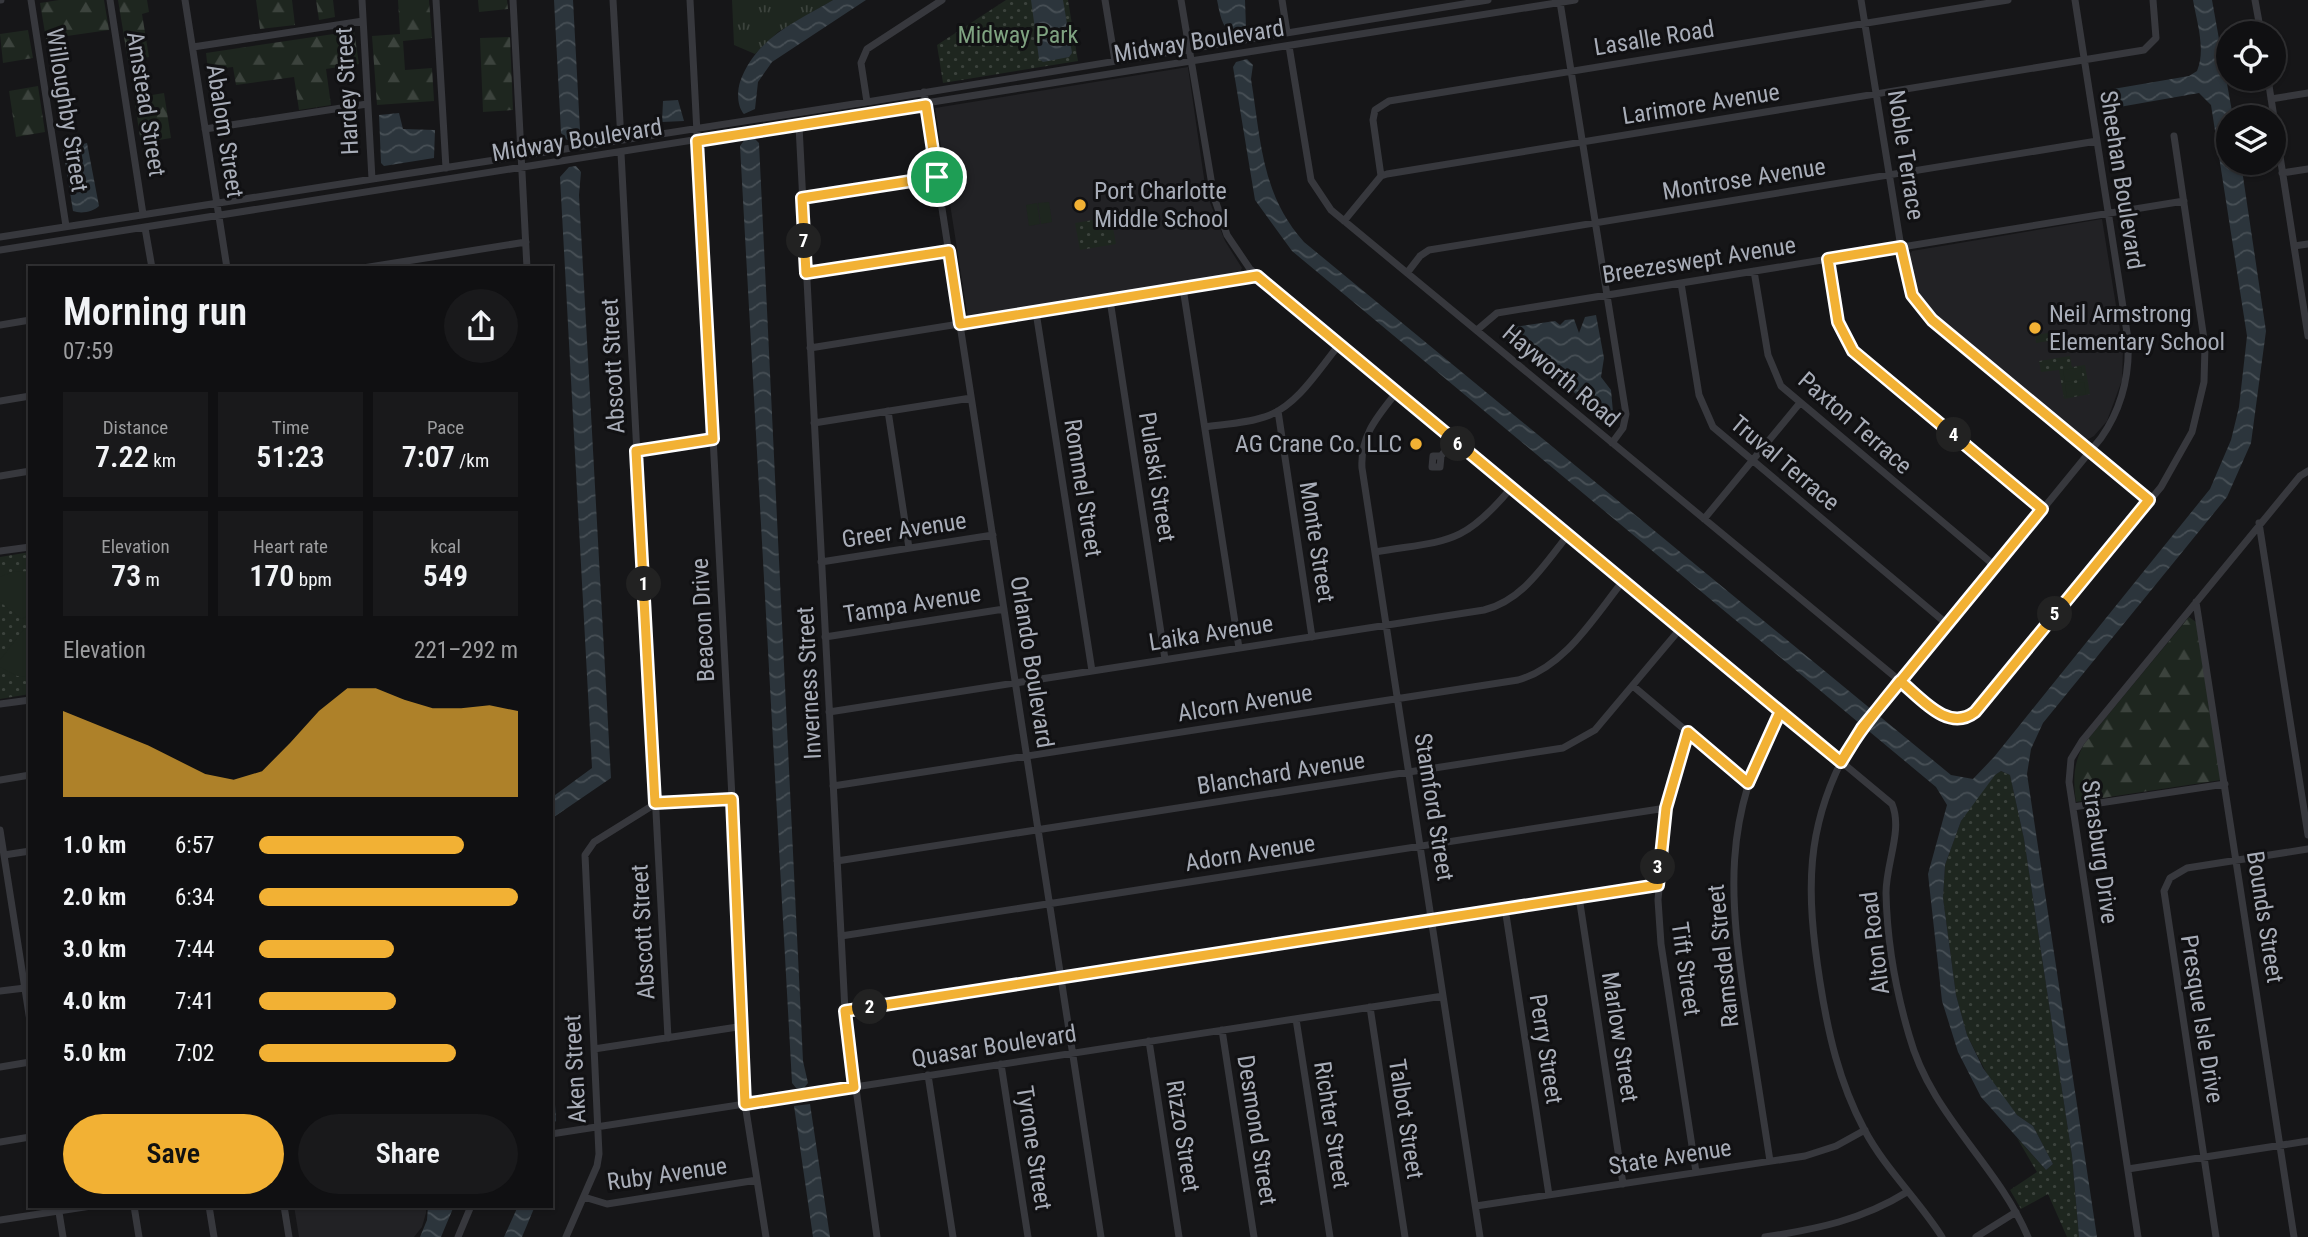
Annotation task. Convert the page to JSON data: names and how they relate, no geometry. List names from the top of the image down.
{
  "streets": {
    "street": [
      "Lasalle Road",
      "Midway Boulevard",
      "Hardey Street",
      "Amstead Street",
      "Larimore Avenue",
      "Willoughby Street",
      "Abalom Street",
      "Noble Terrace",
      "Montrose Avenue",
      "Sheehan Boulevard",
      "Breezeswept Avenue",
      "Abscott Street",
      "Hayworth Road",
      "Paxton Terrace",
      "Truval Terrace",
      "Pulaski Street",
      "Rommel Street",
      "Greer Avenue",
      "Monte Street",
      "Tampa Avenue",
      "Beacon Drive",
      "Laika Avenue",
      "Orlando Boulevard",
      "Inverness Street",
      "Alcorn Avenue",
      "Blanchard Avenue",
      "Stamford Street",
      "Strasburg Drive",
      "Adorn Avenue",
      "Bounds Street",
      "Alton Road",
      "Ramsdel Street",
      "Tift Street",
      "Presque Isle Drive",
      "Marlow Street",
      "Quasar Boulevard",
      "Perry Street",
      "Aken Street",
      "Talbot Street",
      "Richter Street",
      "Desmond Street",
      "Rizzo Street",
      "Tyrone Street",
      "State Avenue",
      "Ruby Avenue"
    ]
  },
  "crossings": [
    ["Lasalle Road", "Larimore Avenue"],
    ["Lasalle Road", "Noble Terrace"],
    ["Midway Boulevard", "Hardey Street"],
    ["Midway Boulevard", "Amstead Street"],
    ["Midway Boulevard", "Willoughby Street"],
    ["Midway Boulevard", "Abalom Street"],
    ["Midway Boulevard", "Abscott Street"],
    ["Midway Boulevard", "Hayworth Road"],
    ["Midway Boulevard", "Beacon Drive"],
    ["Midway Boulevard", "Orlando Boulevard"],
    ["Midway Boulevard", "Inverness Street"],
    ["Midway Boulevard", "Alton Road"],
    ["Larimore Avenue", "Noble Terrace"],
    ["Larimore Avenue", "Sheehan Boulevard"],
    ["Noble Terrace", "Montrose Avenue"],
    ["Noble Terrace", "Sheehan Boulevard"],
    ["Noble Terrace", "Breezeswept Avenue"],
    ["Noble Terrace", "Hayworth Road"],
    ["Montrose Avenue", "Sheehan Boulevard"],
    ["Montrose Avenue", "Hayworth Road"],
    ["Sheehan Boulevard", "Breezeswept Avenue"],
    ["Sheehan Boulevard", "Hayworth Road"],
    ["Sheehan Boulevard", "Paxton Terrace"],
    ["Sheehan Boulevard", "Truval Terrace"],
    ["Sheehan Boulevard", "Alton Road"],
    ["Sheehan Boulevard", "State Avenue"],
    ["Breezeswept Avenue", "Hayworth Road"],
    ["Breezeswept Avenue", "Paxton Terrace"],
    ["Breezeswept Avenue", "Truval Terrace"],
    ["Abscott Street", "Aken Street"],
    ["Pulaski Street", "Laika Avenue"],
    ["Rommel Street", "Laika Avenue"],
    ["Greer Avenue", "Orlando Boulevard"],
    ["Greer Avenue", "Inverness Street"],
    ["Monte Street", "Laika Avenue"],
    ["Tampa Avenue", "Orlando Boulevard"],
    ["Tampa Avenue", "Inverness Street"],
    ["Beacon Drive", "Quasar Boulevard"],
    ["Beacon Drive", "Ruby Avenue"],
    ["Laika Avenue", "Orlando Boulevard"],
    ["Laika Avenue", "Inverness Street"],
    ["Laika Avenue", "Stamford Street"],
    ["Laika Avenue", "Alton Road"],
    ["Orlando Boulevard", "Alcorn Avenue"],
    ["Orlando Boulevard", "Blanchard Avenue"],
    ["Orlando Boulevard", "Adorn Avenue"],
    ["Orlando Boulevard", "Quasar Boulevard"],
    ["Inverness Street", "Alcorn Avenue"],
    ["Inverness Street", "Blanchard Avenue"],
    ["Inverness Street", "Adorn Avenue"],
    ["Inverness Street", "Quasar Boulevard"],
    ["Alcorn Avenue", "Stamford Street"],
    ["Alcorn Avenue", "Alton Road"],
    ["Blanchard Avenue", "Stamford Street"],
    ["Blanchard Avenue", "Alton Road"],
    ["Stamford Street", "Adorn Avenue"],
    ["Stamford Street", "Alton Road"],
    ["Stamford Street", "Quasar Boulevard"],
    ["Stamford Street", "State Avenue"],
    ["Strasburg Drive", "Bounds Street"],
    ["Adorn Avenue", "Tift Street"],
    ["Bounds Street", "Presque Isle Drive"],
    ["Alton Road", "Ramsdel Street"],
    ["Ramsdel Street", "State Avenue"],
    ["Tift Street", "State Avenue"],
    ["Marlow Street", "State Avenue"],
    ["Quasar Boulevard", "Aken Street"],
    ["Quasar Boulevard", "Talbot Street"],
    ["Quasar Boulevard", "Richter Street"],
    ["Quasar Boulevard", "Desmond Street"],
    ["Quasar Boulevard", "Rizzo Street"],
    ["Quasar Boulevard", "Tyrone Street"],
    ["Perry Street", "State Avenue"],
    ["Aken Street", "Ruby Avenue"]
  ],
  "parks": ["Midway Park"],
  "places": ["Port Charlotte Middle School", "Neil Armstrong Elementary School", "AG Crane Co. LLC"],
  "page": {
    "pins": [
      "7",
      "4",
      "6",
      "1",
      "5",
      "3",
      "2"
    ],
    "heading": ["Morning run", "07:59"],
    "stats": [
      ["Distance", "7.22 km"],
      ["Time", "51:23"],
      ["Pace", "7:07 /km"],
      ["Elevation", "73 m"],
      ["Heart rate", "170 bpm"],
      ["kcal", "549"]
    ],
    "chart": ["Elevation", "221–292 m"],
    "list": [
      {
        "name": "1.0 km",
        "note": "6:57"
      },
      {
        "name": "2.0 km",
        "note": "6:34"
      },
      {
        "name": "3.0 km",
        "note": "7:44"
      },
      {
        "name": "4.0 km",
        "note": "7:41"
      },
      {
        "name": "5.0 km",
        "note": "7:02"
      }
    ],
    "buttons": ["Save", "Share"]
  }
}
